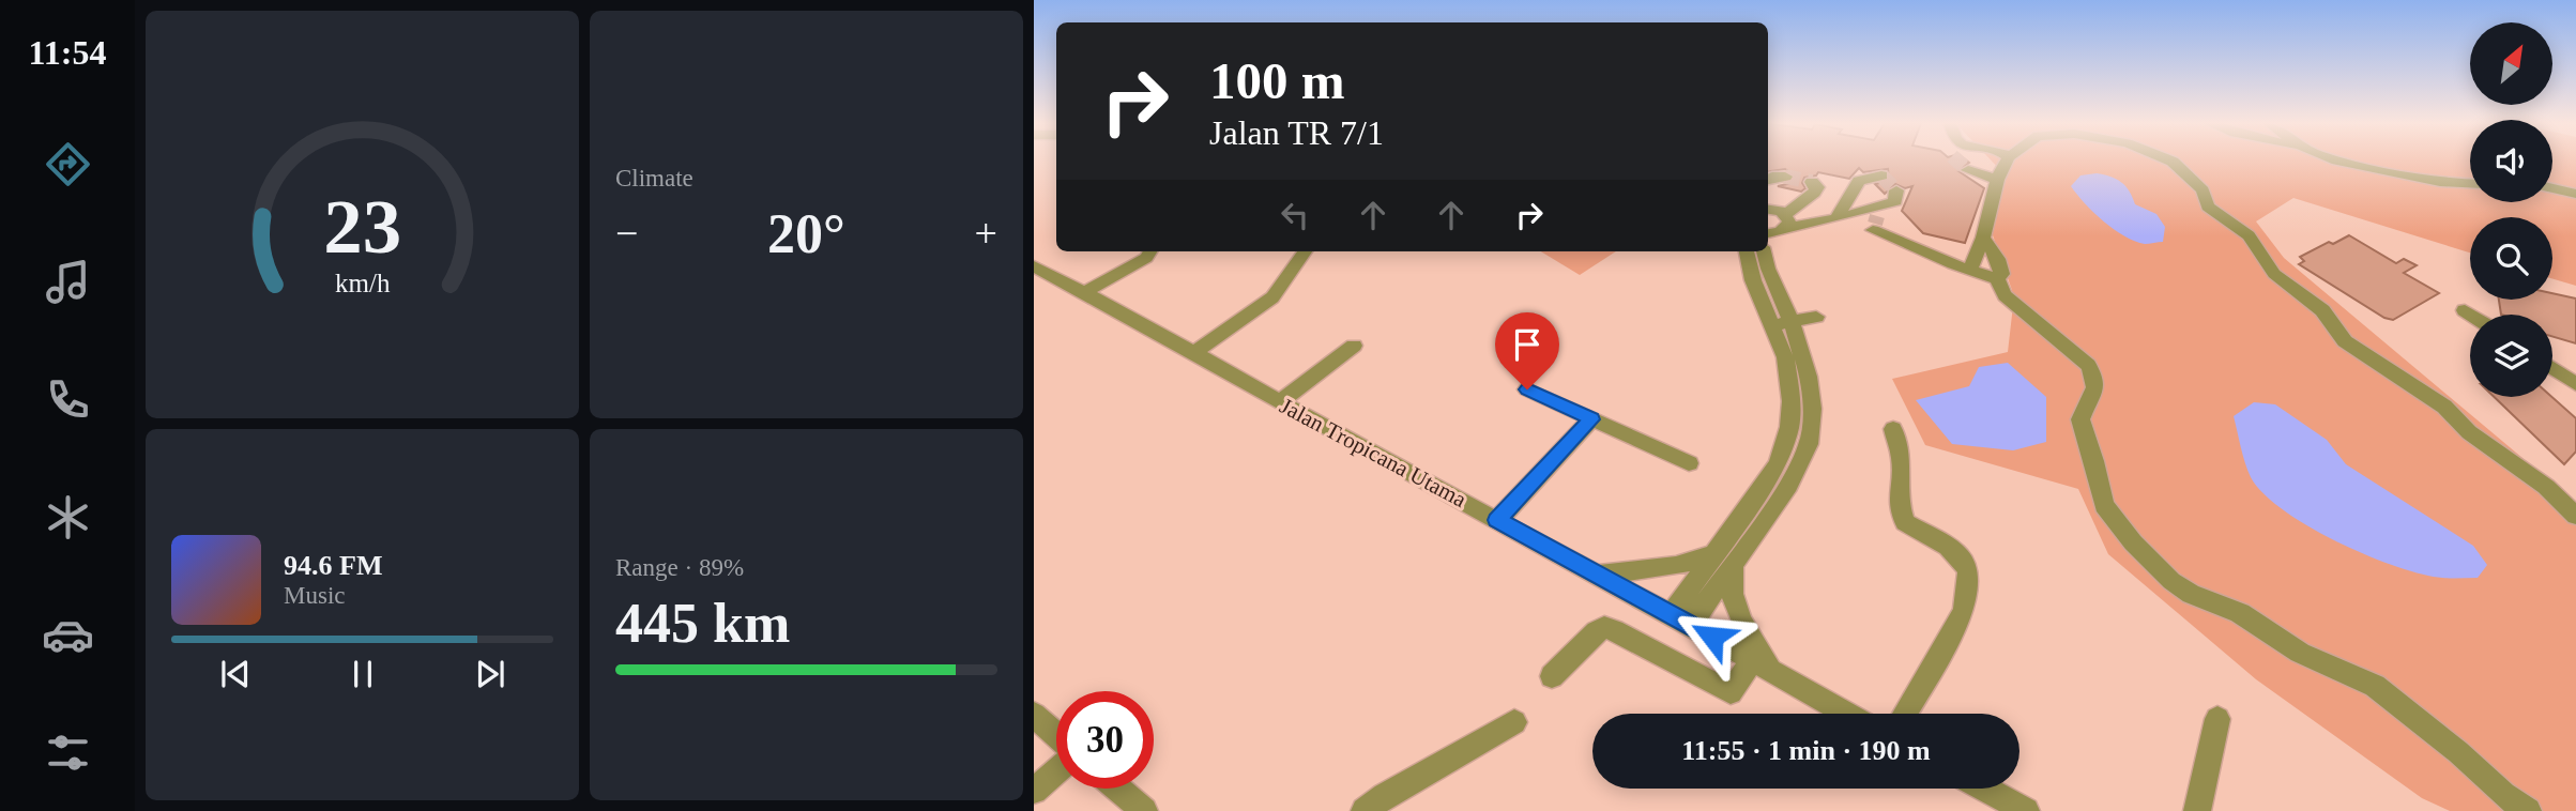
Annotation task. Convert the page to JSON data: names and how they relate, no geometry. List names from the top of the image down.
{
  "streets": {
    "street": ["Jalan Tropicana Utama"]
  },
  "north": "top right",
  "page": {
    "tabs": "11:54",
    "tile": [
      "Climate",
      ["Range · 89%", "445 km"]
    ],
    "turn": ["100 m", "Jalan TR 7/1"],
    "heat": ["−", "20°", "+"],
    "song": ["94.6 FM", "Music"],
    "limit": "30",
    "trip": "11:55 · 1 min · 190 m",
    "gauge": ["23", "km/h"]
  }
}
